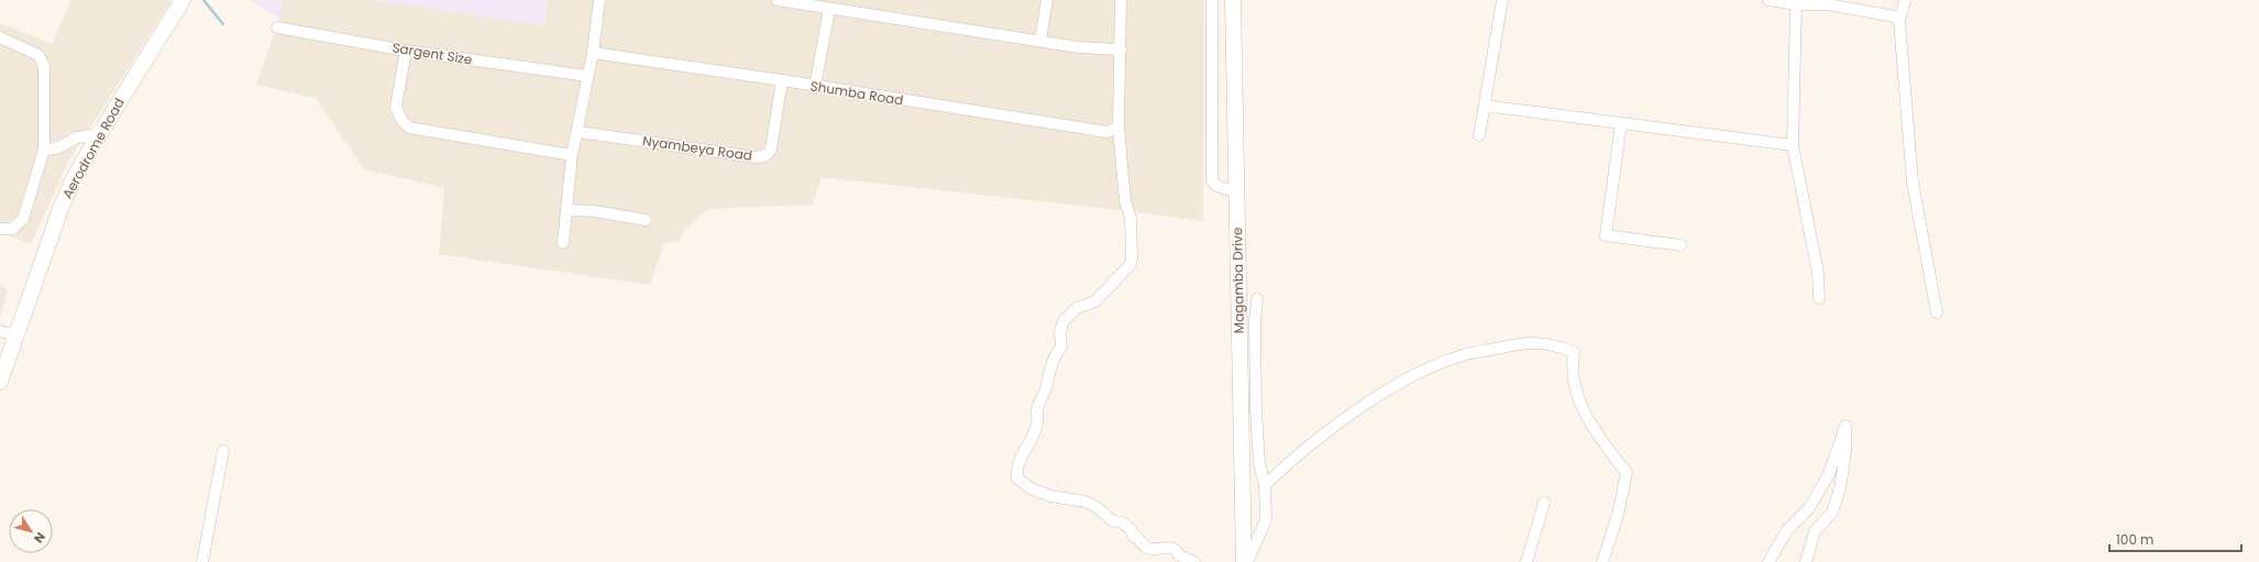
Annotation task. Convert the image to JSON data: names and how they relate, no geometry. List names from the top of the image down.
{
  "streets": {
    "street": [
      "Sargent Size",
      "Shumba Road",
      "Aerodrome Road",
      "Nyambeya Road",
      "Magamba Drive"
    ]
  },
  "crossings": [
    ["Shumba Road", "Nyambeya Road"]
  ],
  "scale_bar": "100 m",
  "north": "bottom right"
}
